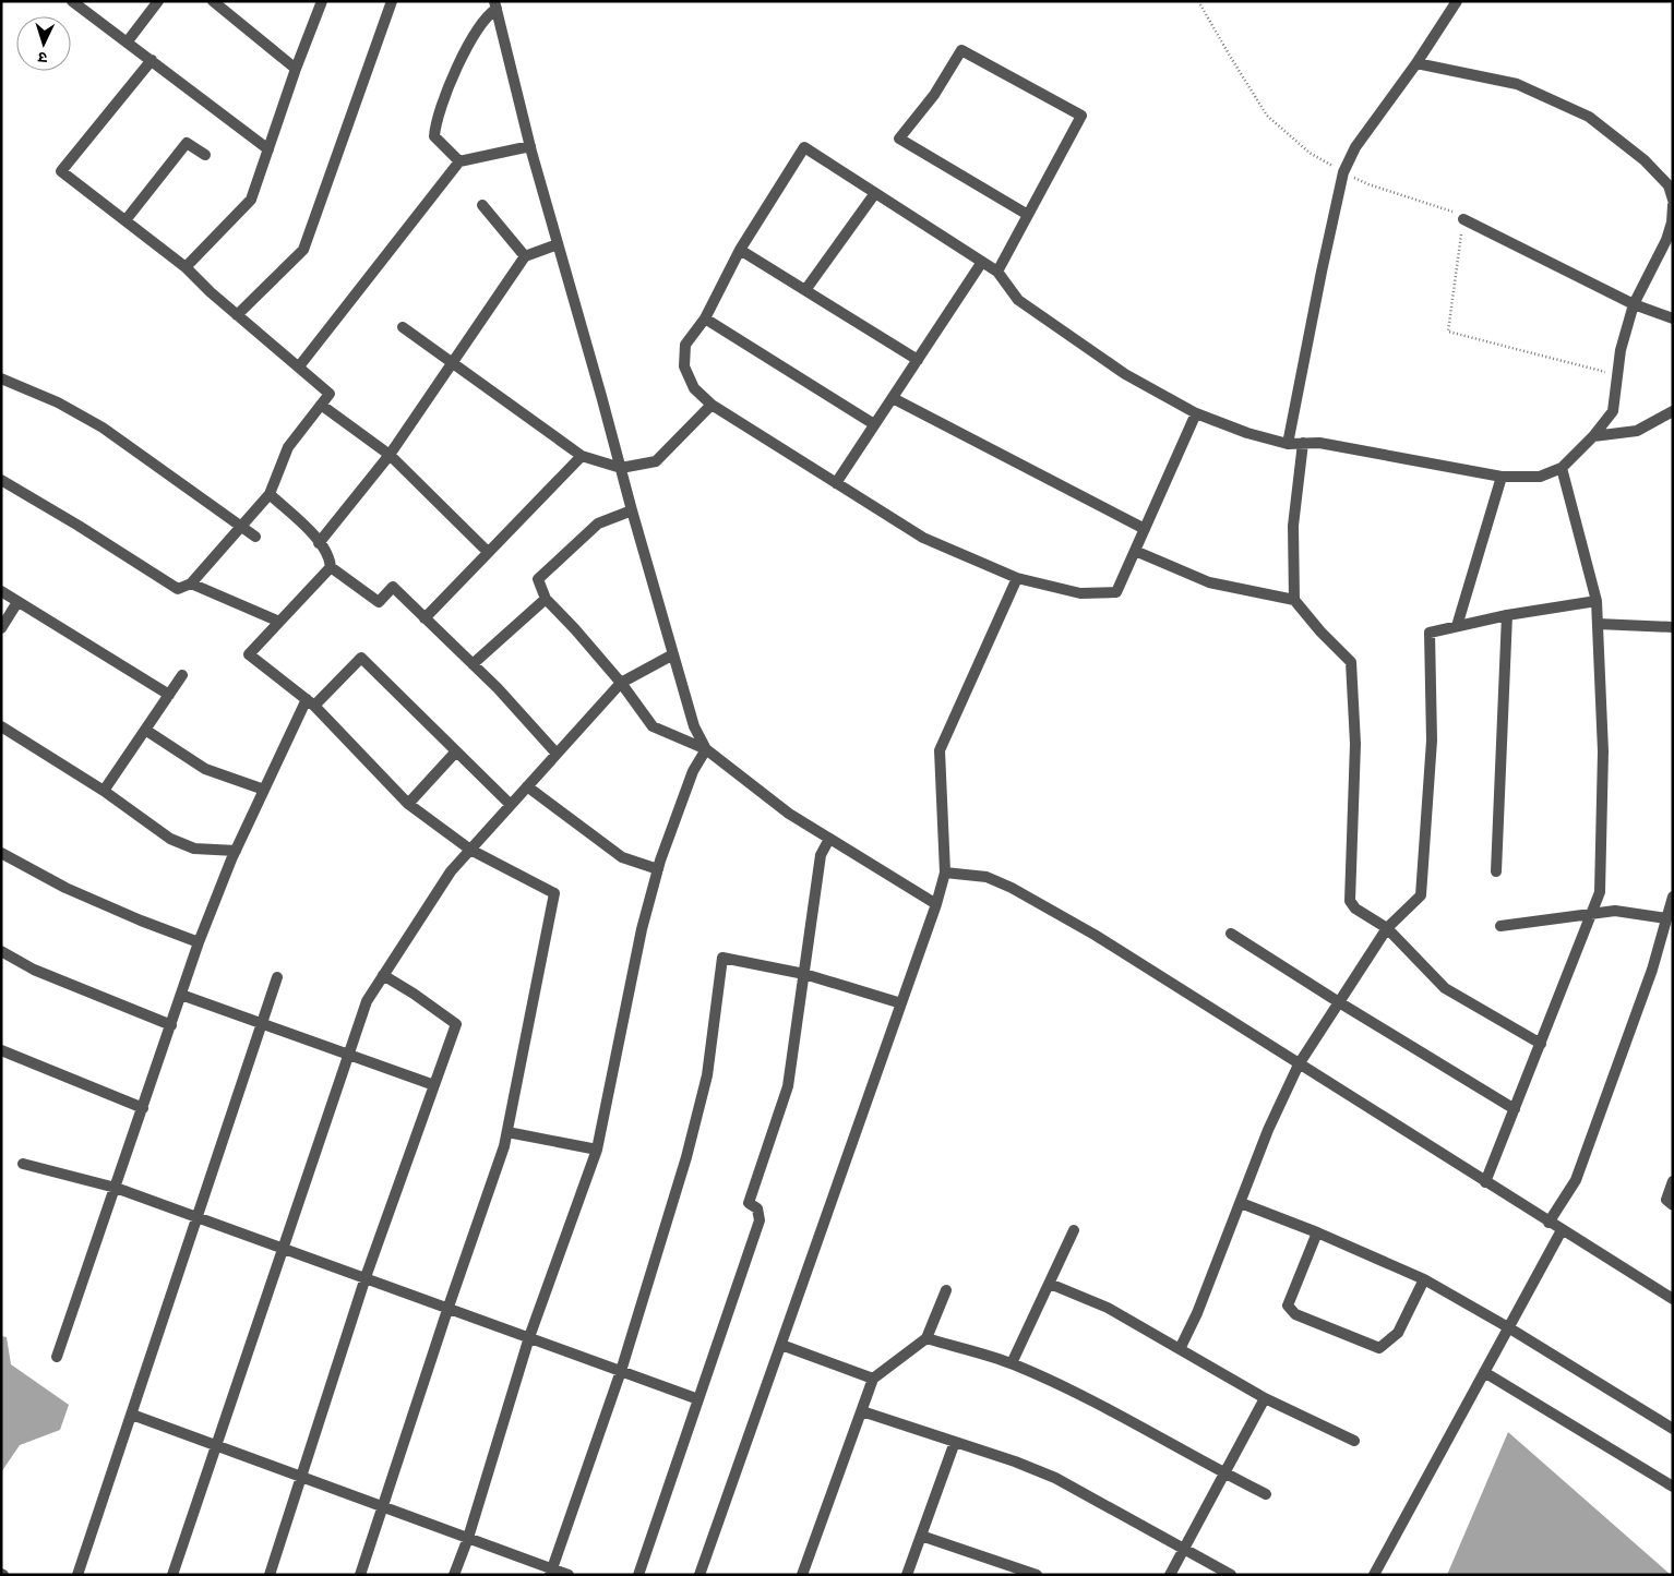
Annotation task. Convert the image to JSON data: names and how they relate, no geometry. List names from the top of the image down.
{
  "north": "bottom"
}
